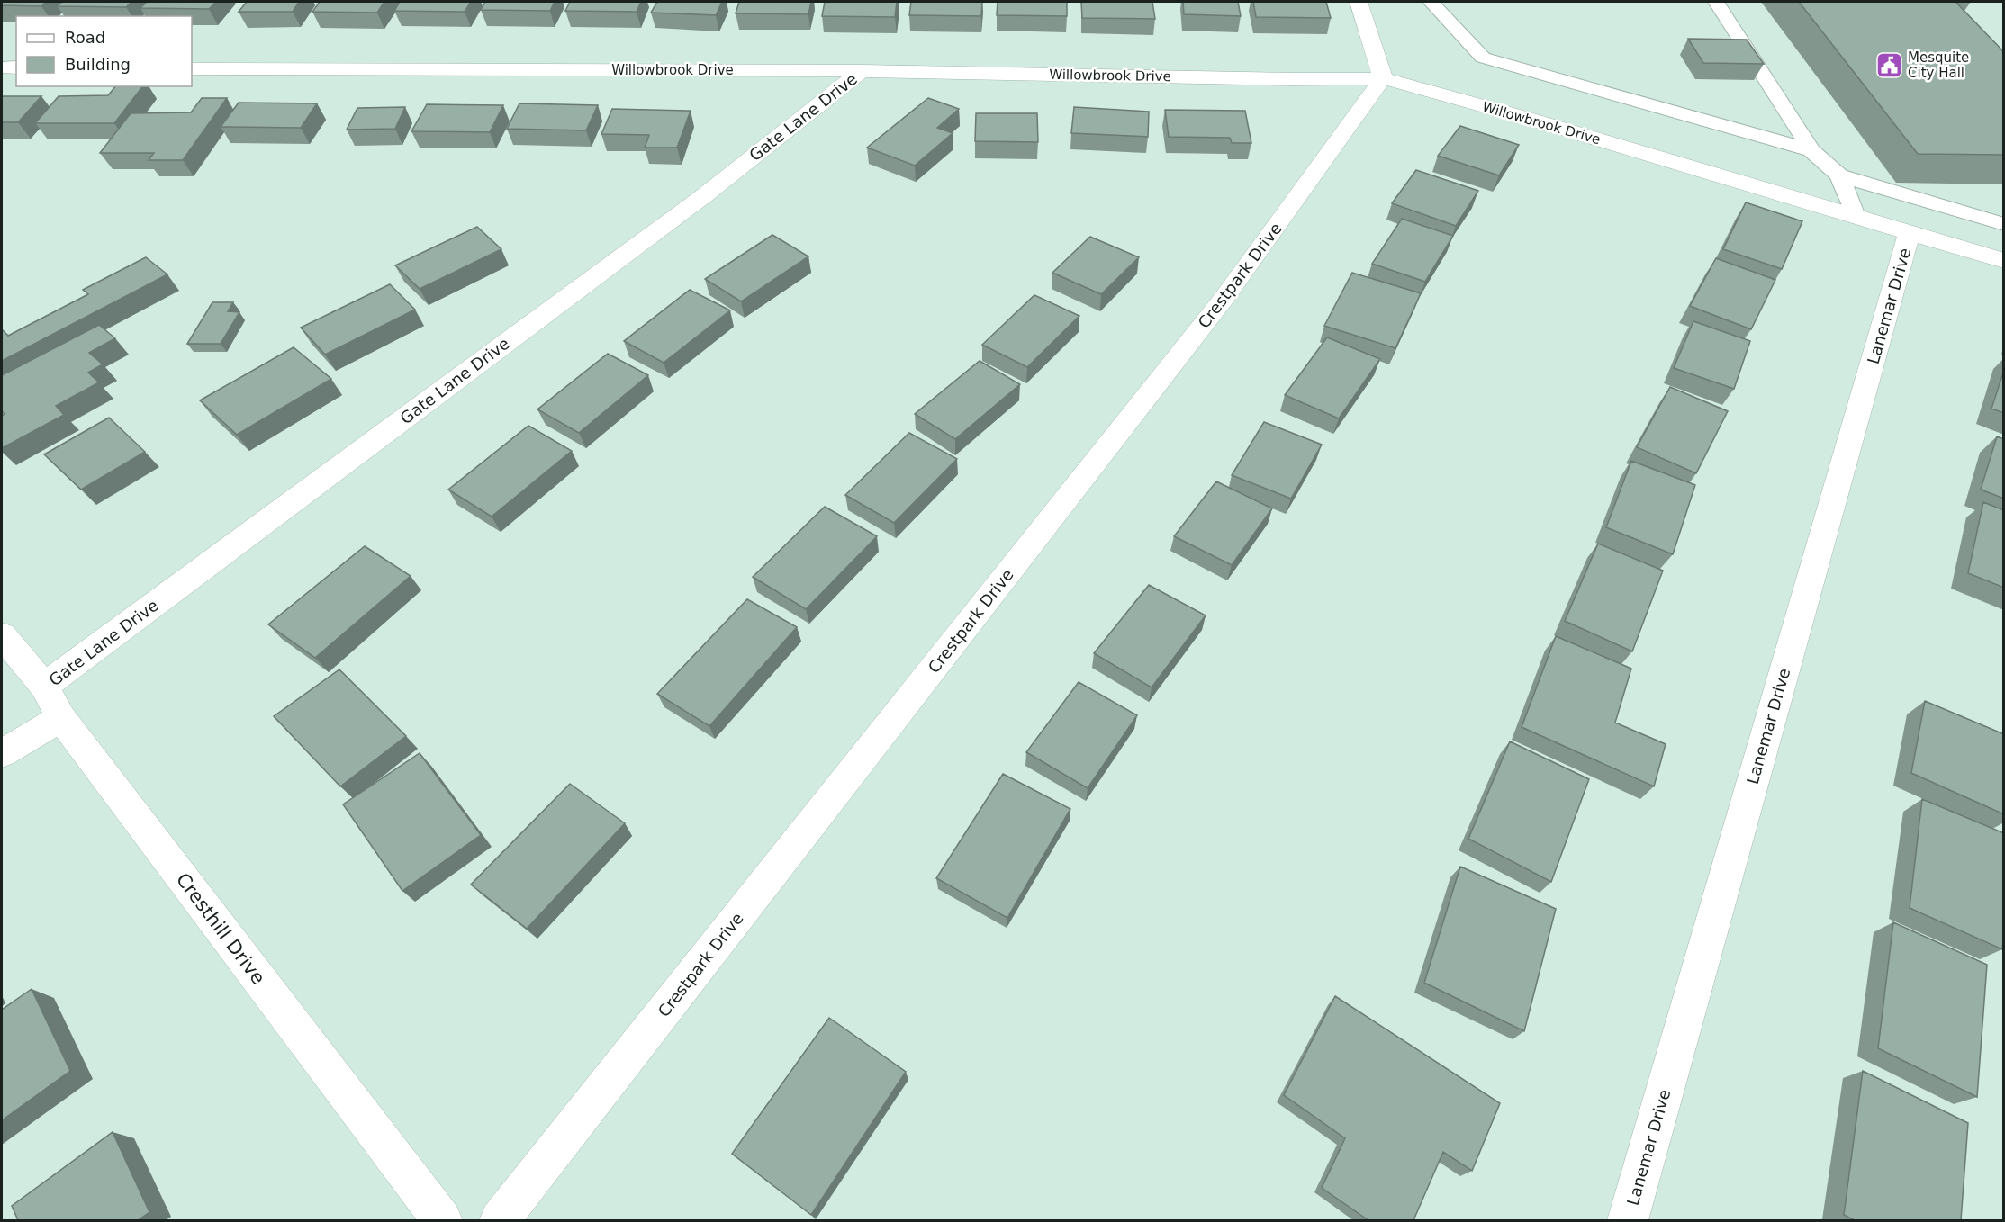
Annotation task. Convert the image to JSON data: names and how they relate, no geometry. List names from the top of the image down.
{
  "streets": {
    "street": [
      "Willowbrook Drive",
      "Gate Lane Drive",
      "Crestpark Drive",
      "Lanemar Drive",
      "Cresthill Drive"
    ]
  },
  "crossings": [
    ["Willowbrook Drive", "Gate Lane Drive"],
    ["Willowbrook Drive", "Crestpark Drive"],
    ["Willowbrook Drive", "Lanemar Drive"],
    ["Gate Lane Drive", "Cresthill Drive"]
  ],
  "places": {
    "public building": ["Mesquite City Hall"]
  },
  "legend": ["Road", "Building"]
}
